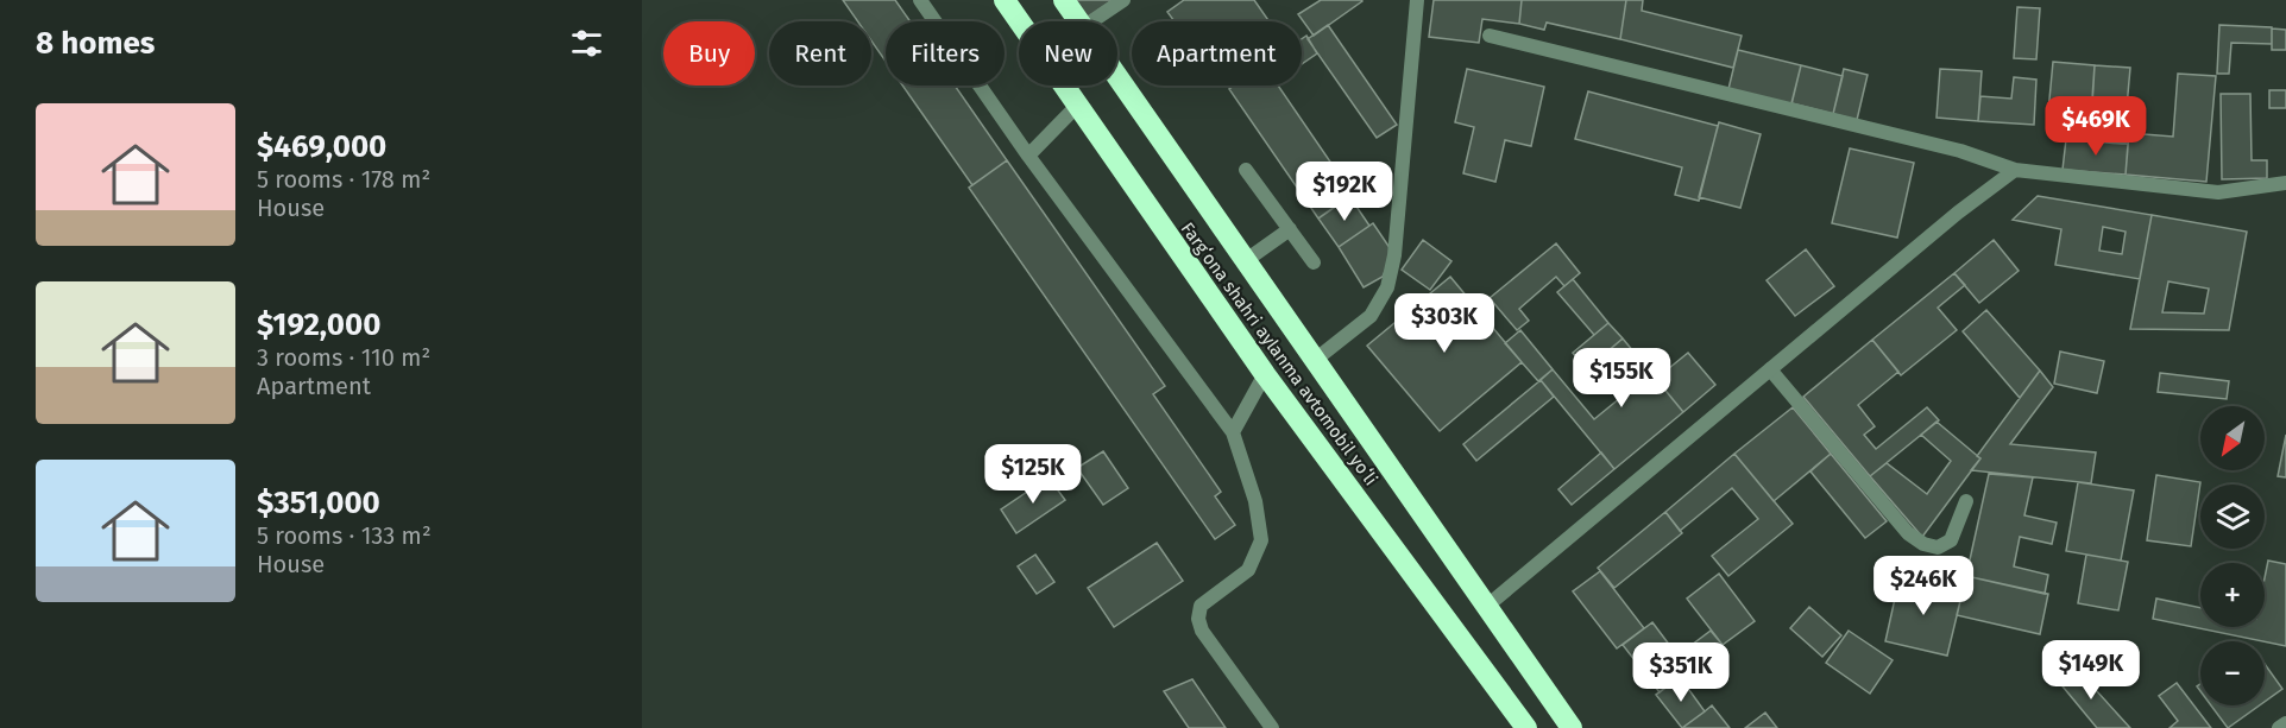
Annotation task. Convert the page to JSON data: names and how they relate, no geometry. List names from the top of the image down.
{
  "streets": {
    "highway": ["Fargʻona shahri aylanma avtomobil yoʻli"]
  },
  "north": "bottom left",
  "page": {
    "heading": "8 homes",
    "chip": [
      "Buy",
      "Rent",
      "Filters",
      "New",
      "Apartment"
    ],
    "list": [
      {
        "name": "$469,000",
        "note": "5 rooms · 178 m² · House"
      },
      {
        "name": "$192,000",
        "note": "3 rooms · 110 m² · Apartment"
      },
      {
        "name": "$351,000",
        "note": "5 rooms · 133 m² · House"
      }
    ],
    "price": [
      "$469K",
      "$192K",
      "$303K",
      "$155K",
      "$125K",
      "$246K",
      "$149K",
      "$351K"
    ],
    "map_buttons": ["+", "−"]
  }
}
